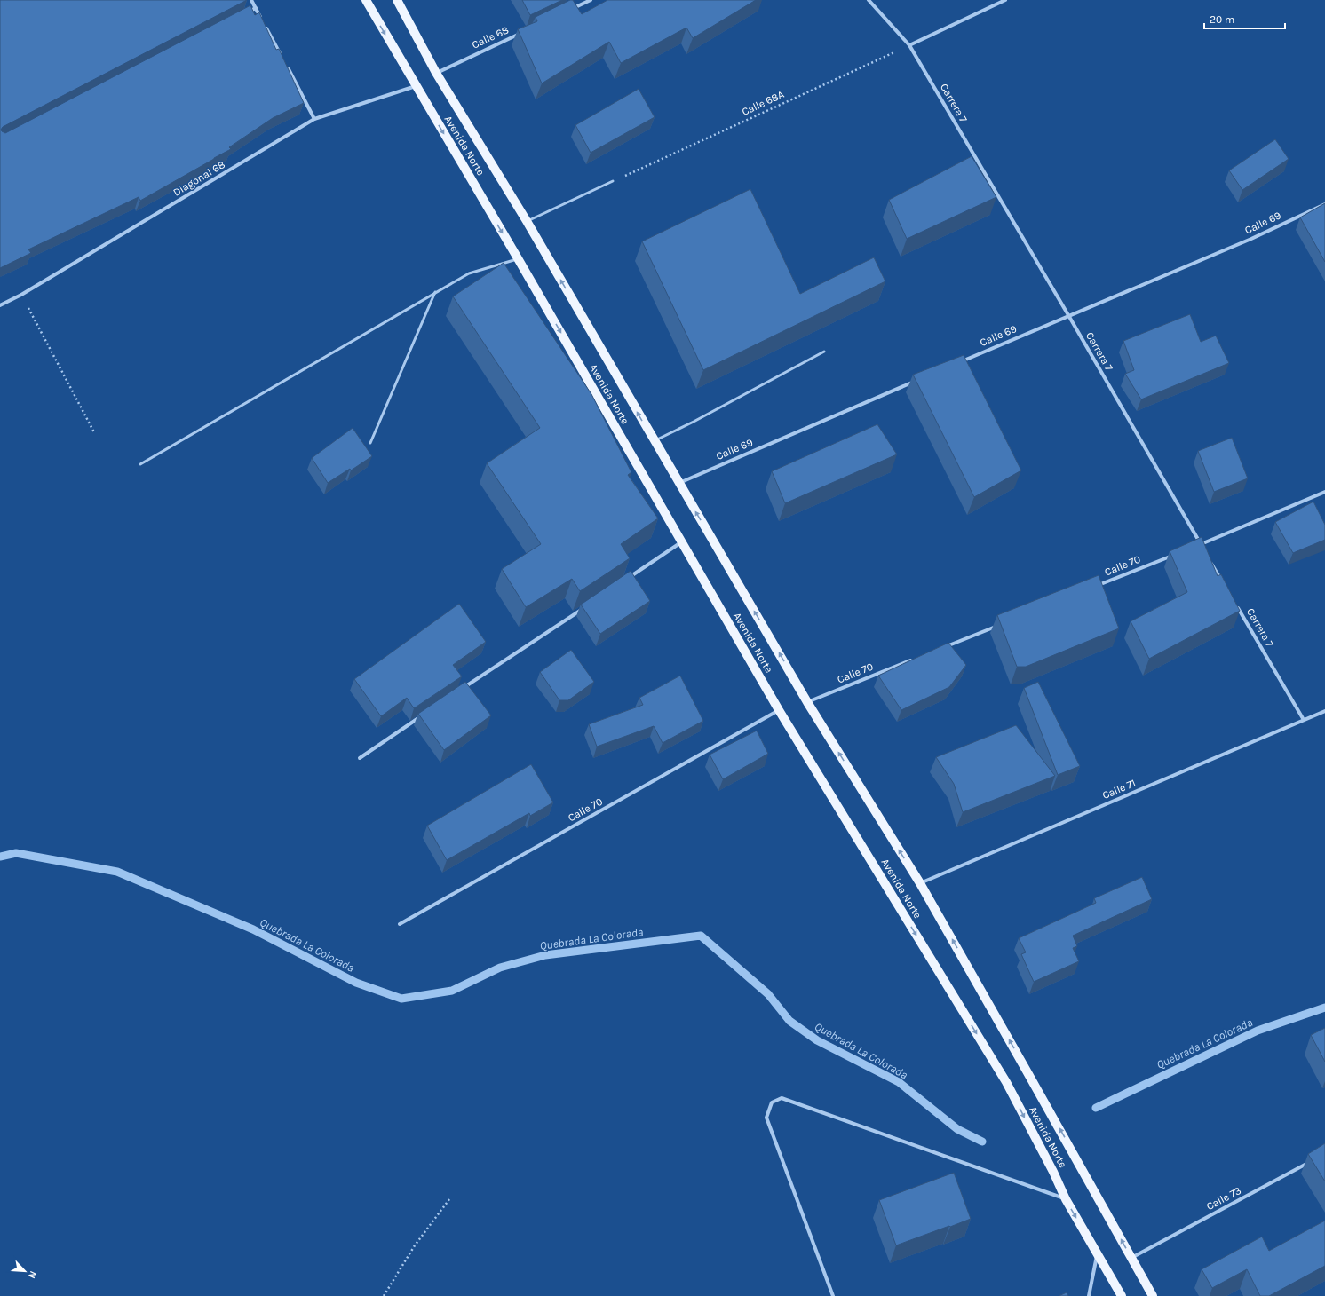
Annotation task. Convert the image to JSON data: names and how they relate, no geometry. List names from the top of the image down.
{
  "streets": {
    "main road": ["Avenida Norte"],
    "street": [
      "Calle 68",
      "Carrera 7",
      "Diagonal 68",
      "Calle 69",
      "Calle 70",
      "Calle 71",
      "Calle 73"
    ],
    "path": ["Calle 68A"]
  },
  "crossings": [
    ["Calle 68", "Avenida Norte"],
    ["Calle 68A", "Carrera 7"],
    ["Carrera 7", "Calle 69"],
    ["Carrera 7", "Calle 71"],
    ["Avenida Norte", "Diagonal 68"],
    ["Avenida Norte", "Calle 69"],
    ["Avenida Norte", "Calle 70"],
    ["Avenida Norte", "Calle 71"],
    ["Avenida Norte", "Calle 73"]
  ],
  "water": ["Quebrada La Colorada"],
  "scale_bar": "20 m",
  "north": "bottom right"
}
